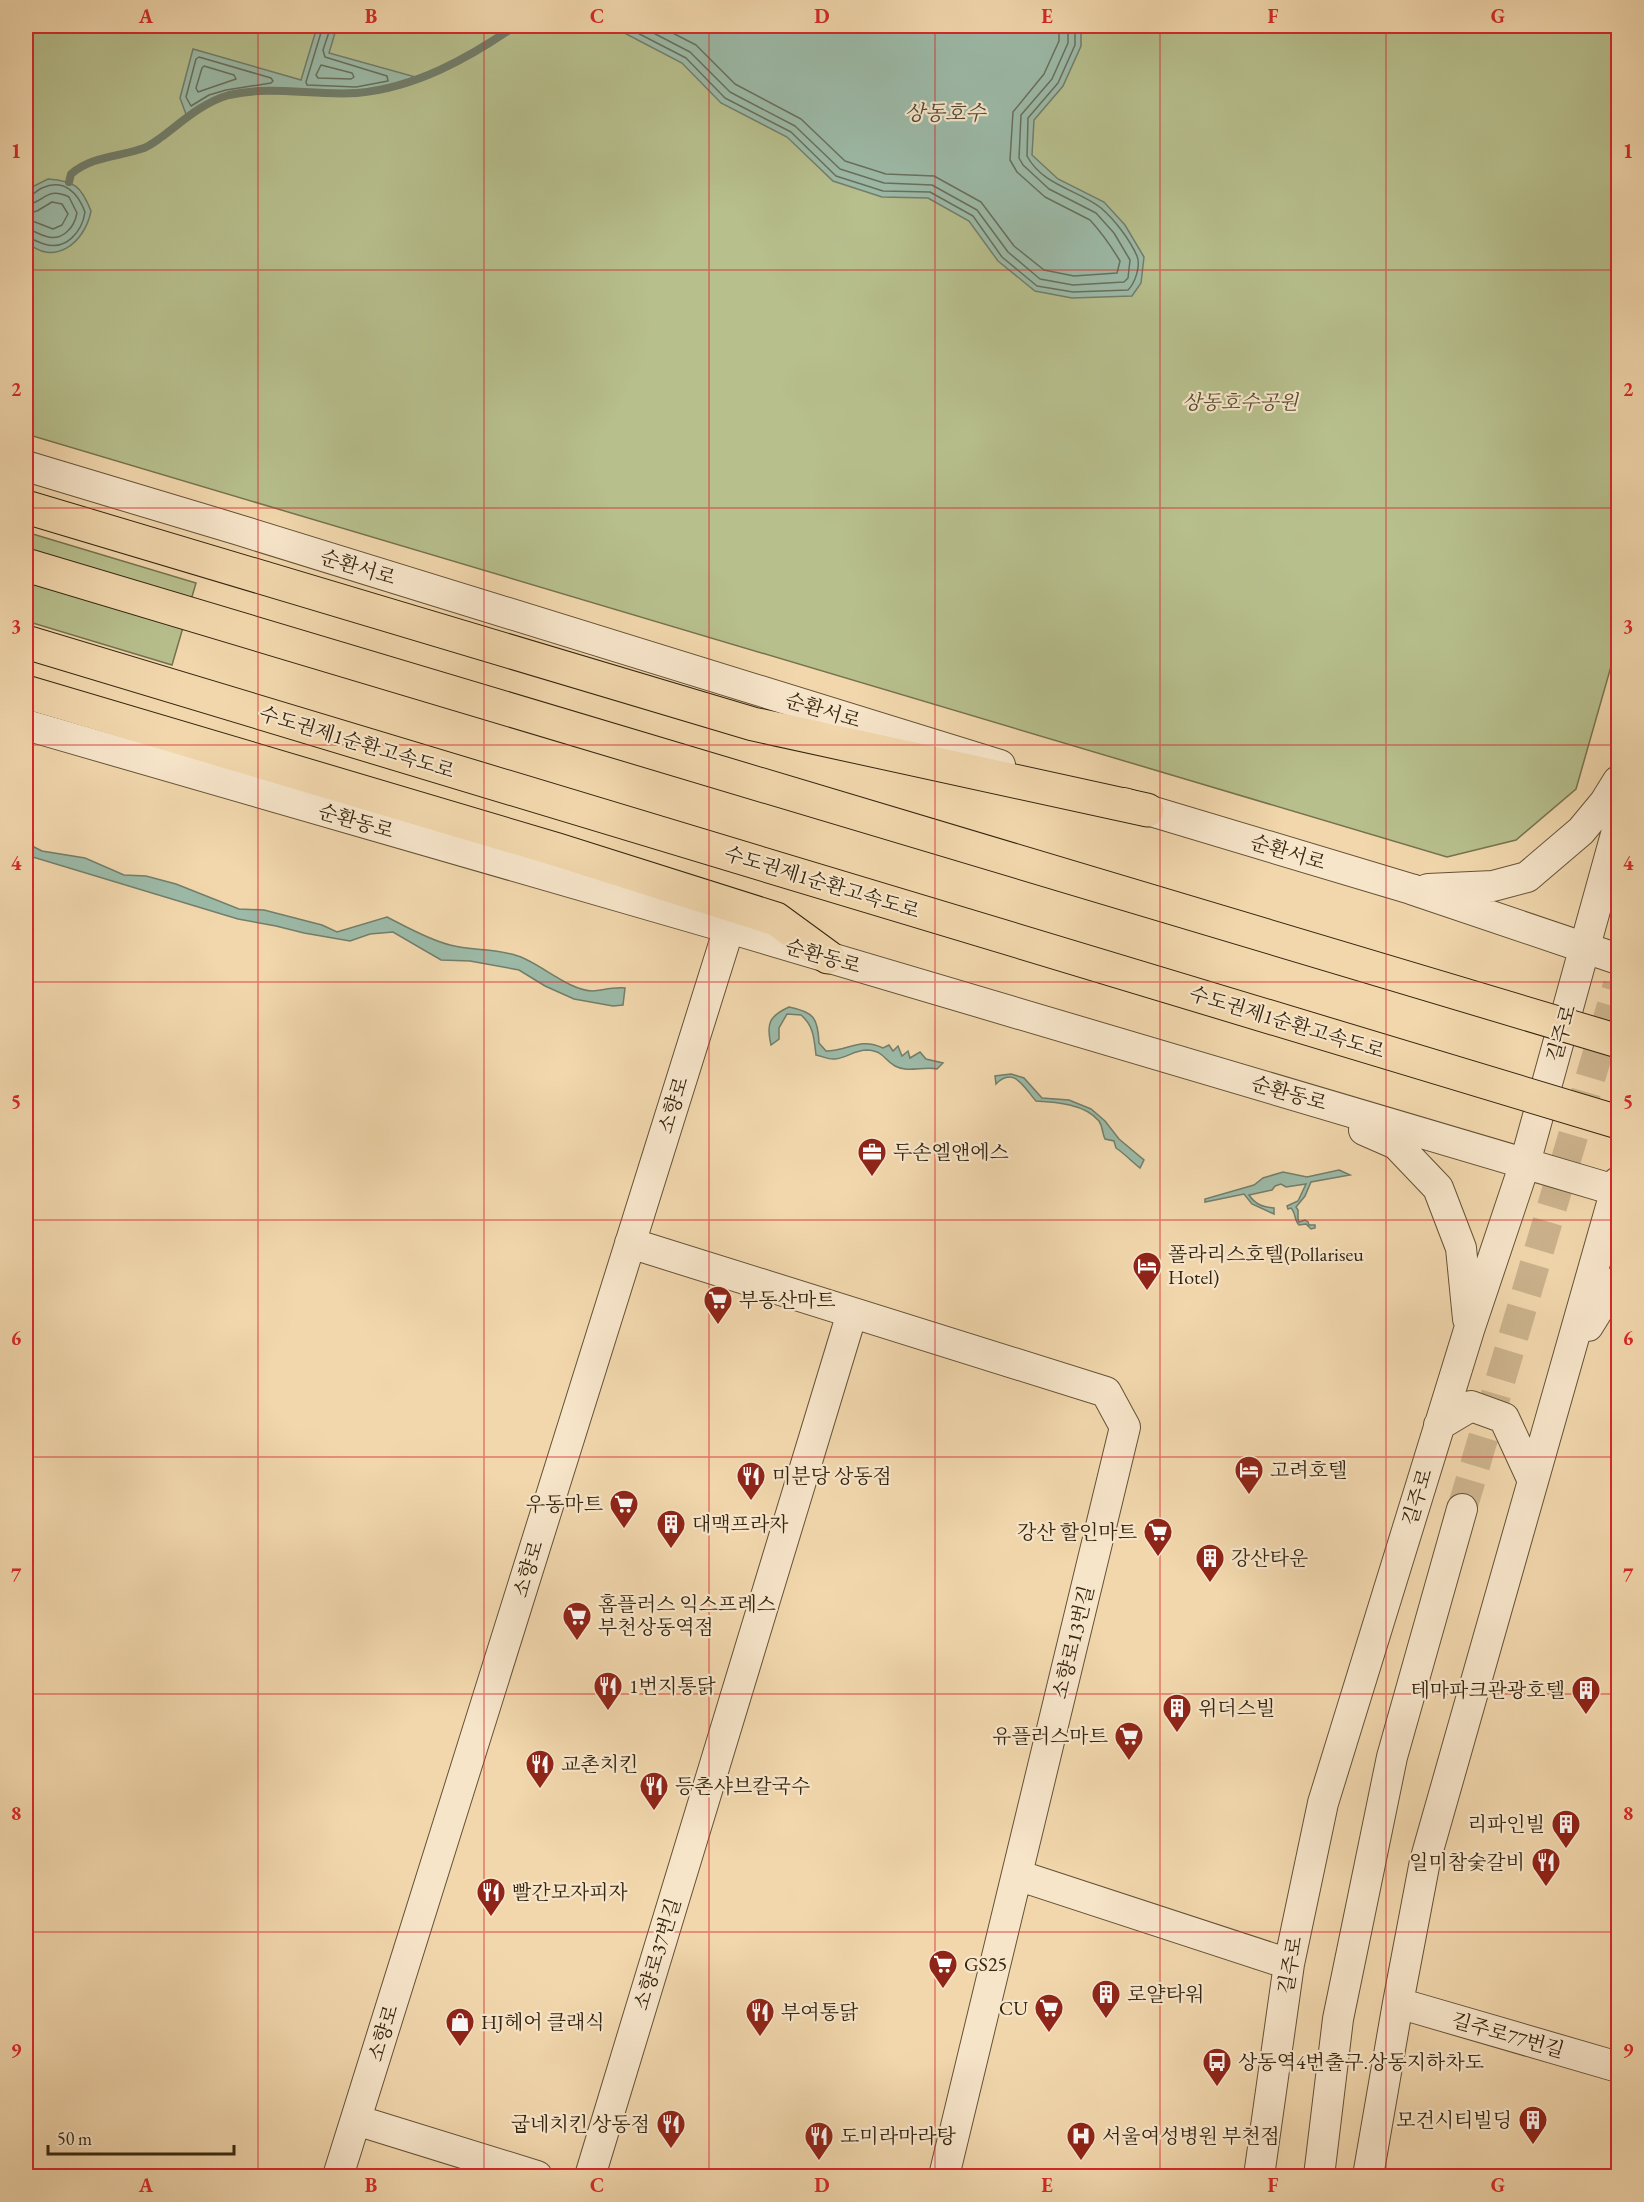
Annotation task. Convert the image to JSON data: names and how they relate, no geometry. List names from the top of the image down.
{
  "streets": {
    "highway": ["수도권제1순환고속도로"],
    "street": [
      "순환서로",
      "순환동로",
      "길주로",
      "소향로",
      "소향로13번길",
      "소향로37번길",
      "길주로77번길"
    ]
  },
  "crossings": [
    ["순환서로", "길주로"],
    ["순환동로", "길주로"],
    ["순환동로", "소향로"],
    ["소향로", "소향로13번길"],
    ["소향로13번길", "소향로37번길"]
  ],
  "water": ["상동호수"],
  "parks": ["상동호수공원"],
  "places": {
    "office": ["두손엘앤에스"],
    "hotel": ["폴라리스호텔(Pollariseu Hotel)", "고려호텔"],
    "supermarket": [
      "부동산마트",
      "우동마트",
      "강산 할인마트",
      "홈플러스 익스프레스 부천상동역점",
      "유플러스마트",
      "GS25",
      "CU"
    ],
    "restaurant": [
      "미분당 상동점",
      "1번지통닭",
      "교촌치킨",
      "등촌샤브칼국수",
      "일미참숯갈비",
      "빨간모자피자",
      "부여통닭",
      "굽네치킨 상동점",
      "도미라마라탕"
    ],
    "building": [
      "대맥프라자",
      "강산타운",
      "테마파크관광호텔",
      "위더스빌",
      "리파인빌",
      "로얄타워",
      "모건시티빌딩"
    ],
    "shop": ["HJ헤어 클래식"],
    "bus stop": ["상동역4번출구.상동지하차도"],
    "hospital": ["서울여성병원 부천점"]
  },
  "scale_bar": "50 m",
  "grid": {
    "columns": [
      "A",
      "B",
      "C",
      "D",
      "E",
      "F",
      "G"
    ],
    "rows": [
      "1",
      "2",
      "3",
      "4",
      "5",
      "6",
      "7",
      "8",
      "9"
    ]
  }
}
